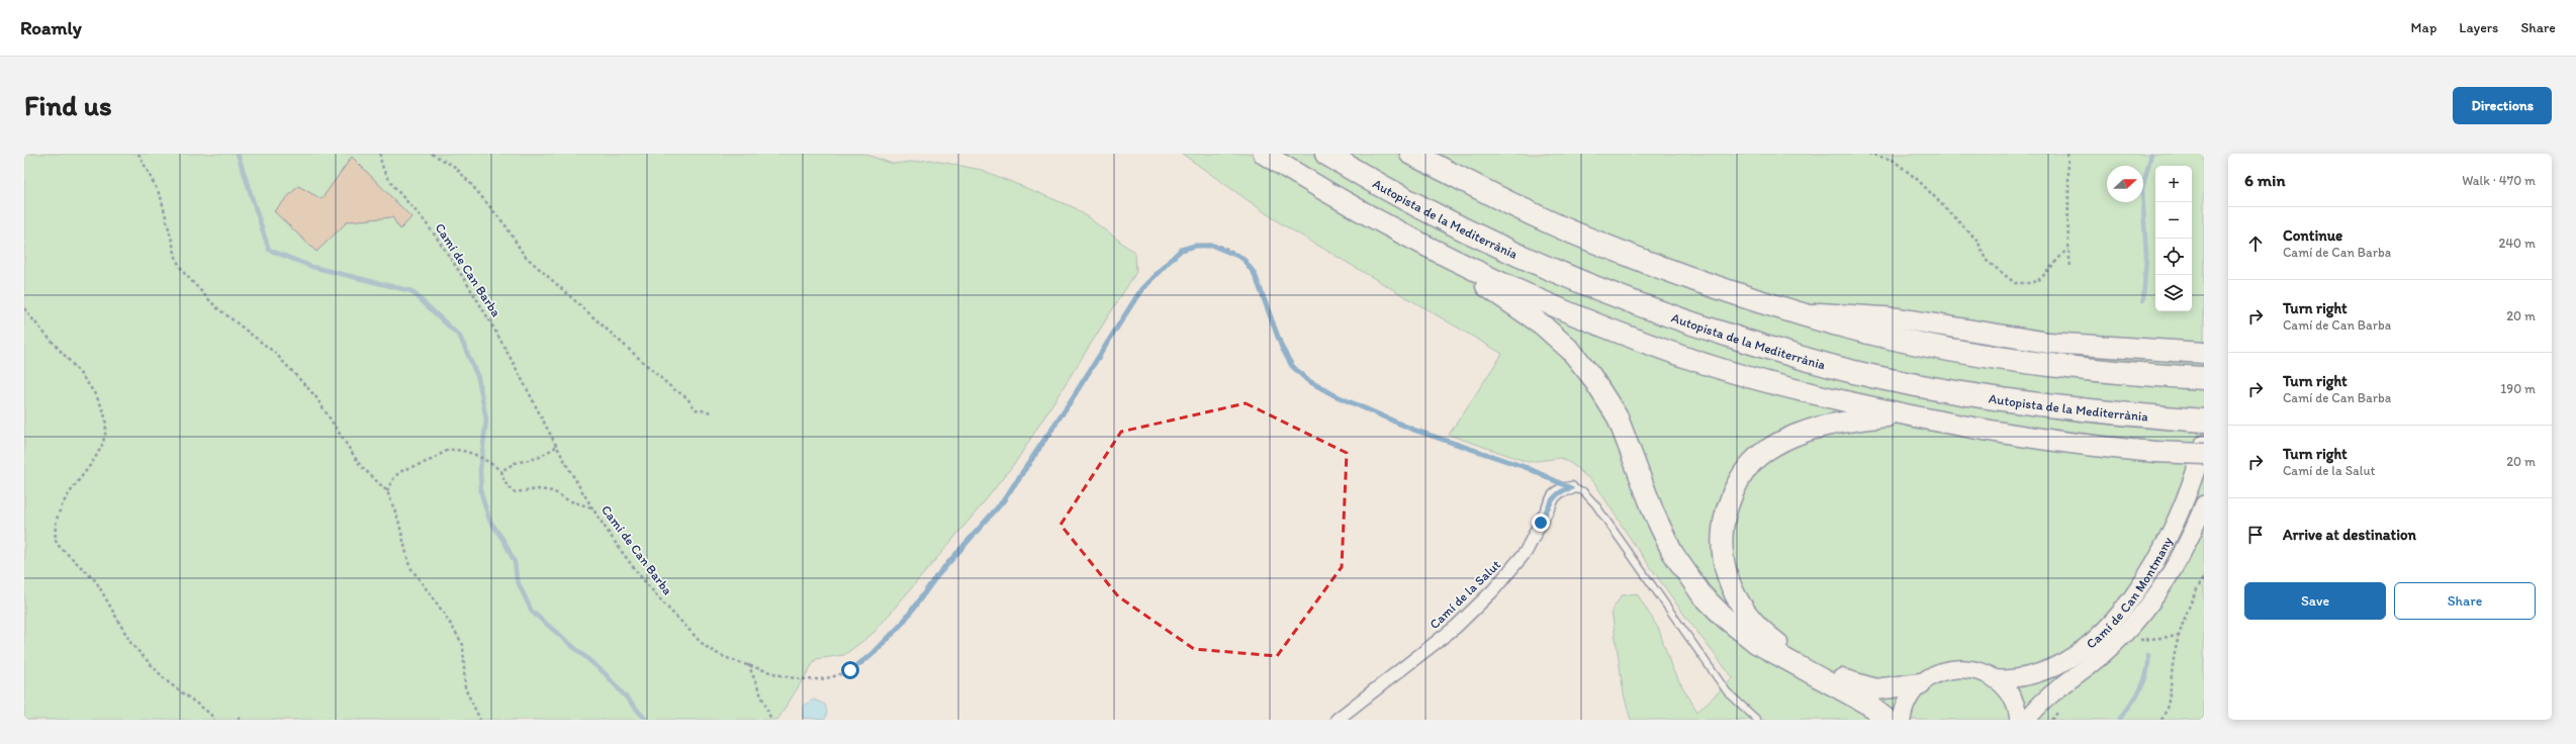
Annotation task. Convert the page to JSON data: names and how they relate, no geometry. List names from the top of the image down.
{
  "streets": {
    "highway": ["Autopista de la Mediterrània"],
    "main road": ["Camí de Can Montmany"],
    "street": ["Camí de la Salut"],
    "path": ["Camí de Can Barba"]
  },
  "crossings": [
    ["Camí de Can Barba", "Camí de la Salut"]
  ],
  "north": "right",
  "page": {
    "header": "Roamly",
    "nav": ["Map", "Layers", "Share"],
    "buttons": [
      "Directions",
      ["Save", "Share"]
    ],
    "title": "Find us",
    "heading": ["6 min", "Walk · 470 m"],
    "map_buttons": ["+", "−"],
    "list": [
      ["Continue", "Camí de Can Barba", "240 m"],
      ["Turn right", "Camí de Can Barba", "20 m"],
      ["Turn right", "Camí de Can Barba", "190 m"],
      ["Turn right", "Camí de la Salut", "20 m"],
      "Arrive at destination"
    ]
  }
}
